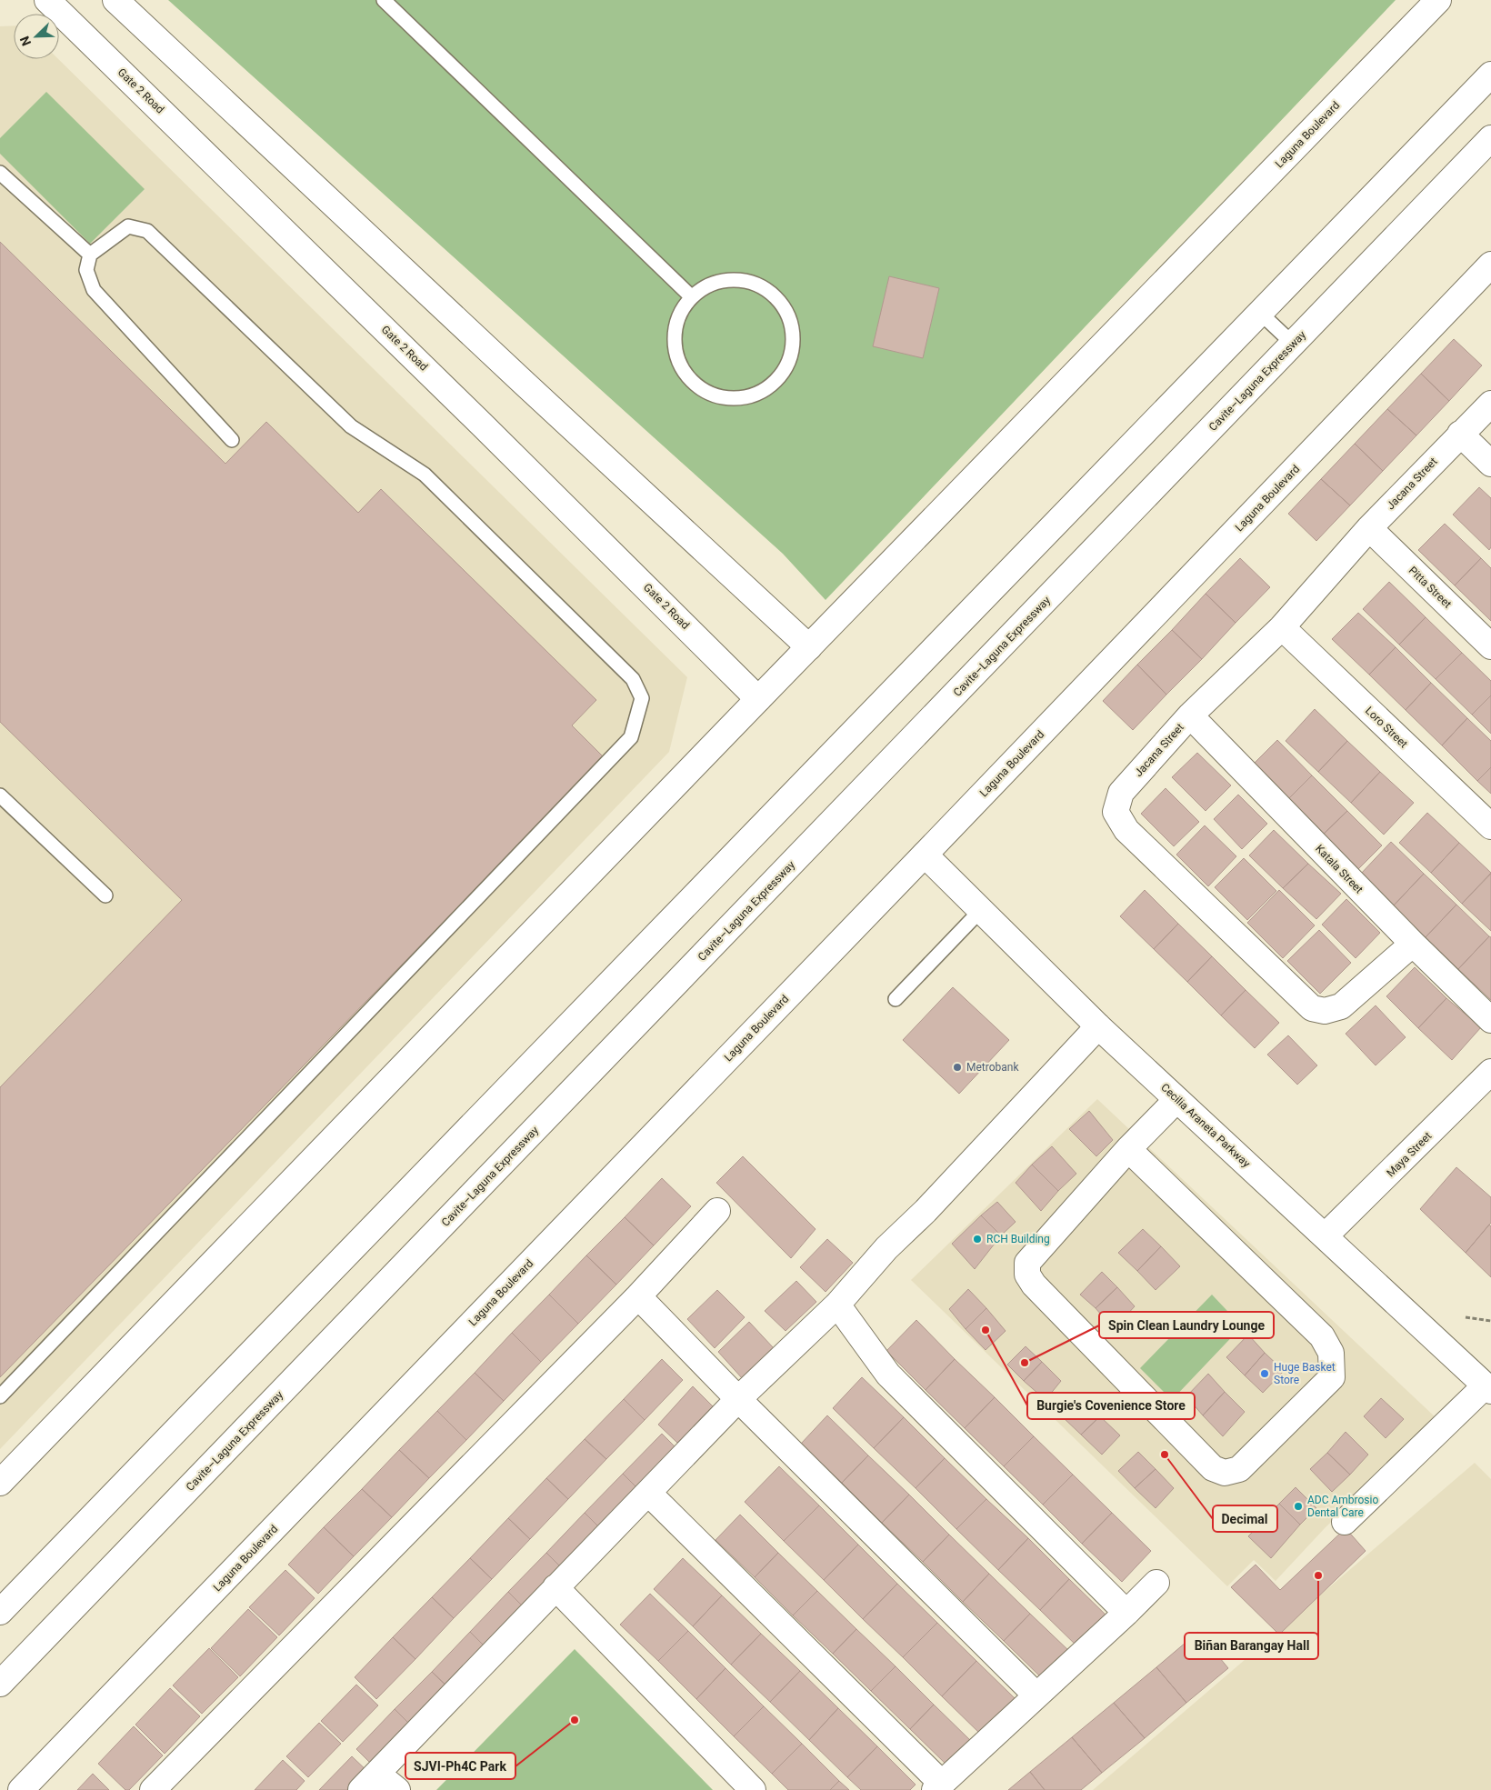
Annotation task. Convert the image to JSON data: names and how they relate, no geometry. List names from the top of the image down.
{
  "streets": {
    "main road": [
      "Gate 2 Road",
      "Laguna Boulevard",
      "Cavite–Laguna Expressway",
      "Jacana Street",
      "Pitta Street",
      "Loro Street",
      "Katala Street",
      "Cecilia Araneta Parkway",
      "Maya Street"
    ]
  },
  "crossings": [
    ["Gate 2 Road", "Laguna Boulevard"],
    ["Laguna Boulevard", "Cecilia Araneta Parkway"],
    ["Jacana Street", "Pitta Street"],
    ["Jacana Street", "Loro Street"],
    ["Jacana Street", "Katala Street"],
    ["Cecilia Araneta Parkway", "Maya Street"]
  ],
  "places": [
    "Metrobank",
    "RCH Building",
    "Burgie's Covenience Store",
    "Spin Clean Laundry Lounge",
    "Huge Basket Store",
    "Decimal",
    "ADC Ambrosio Dental Care",
    "Biñan Barangay Hall",
    "SJVI-Ph4C Park"
  ],
  "north": "bottom left"
}
